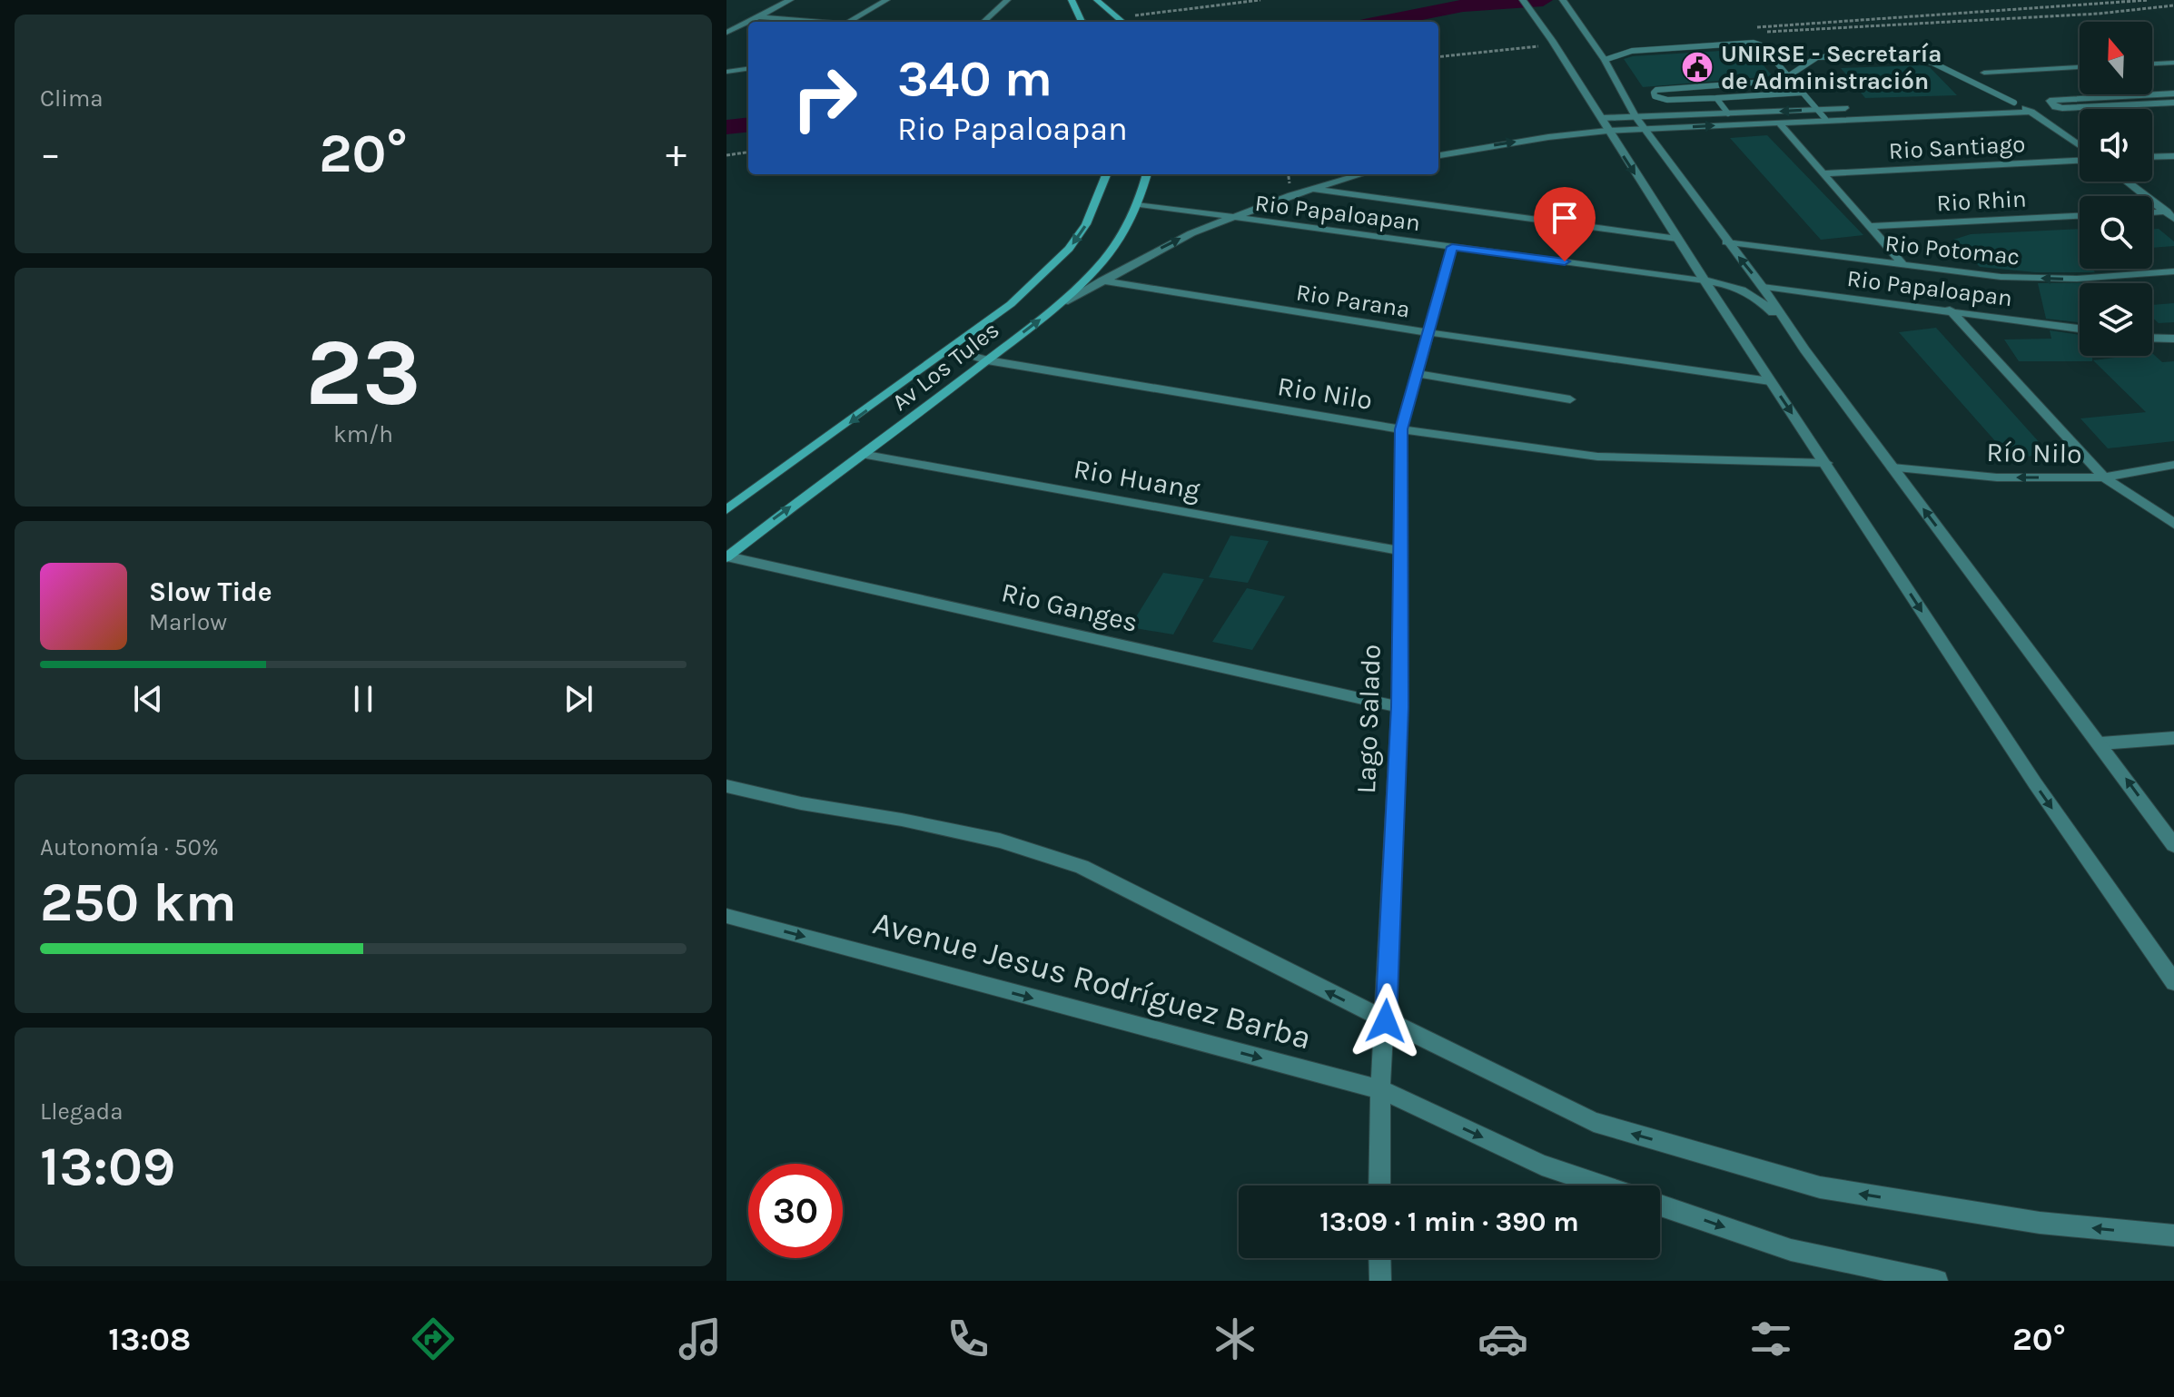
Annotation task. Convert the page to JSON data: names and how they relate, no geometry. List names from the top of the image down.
{
  "streets": {
    "main road": ["Av Los Tules"],
    "street": [
      "Rio Santiago",
      "Rio Rhin",
      "Rio Papaloapan",
      "Rio Potomac",
      "Rio Parana",
      "Rio Nilo",
      "Río Nilo",
      "Rio Huang",
      "Rio Ganges",
      "Lago Salado",
      "Avenue Jesus Rodríguez Barba"
    ]
  },
  "crossings": [
    ["Rio Papaloapan", "Av Los Tules"],
    ["Rio Papaloapan", "Lago Salado"],
    ["Rio Parana", "Lago Salado"],
    ["Av Los Tules", "Rio Nilo"],
    ["Av Los Tules", "Rio Huang"],
    ["Av Los Tules", "Rio Ganges"],
    ["Rio Nilo", "Lago Salado"],
    ["Rio Huang", "Lago Salado"],
    ["Rio Ganges", "Lago Salado"],
    ["Lago Salado", "Avenue Jesus Rodríguez Barba"]
  ],
  "one_way": ["Rio Potomac", "Río Nilo"],
  "places": {
    "public building": ["UNIRSE - Secretaría de Administración"]
  },
  "north": "top",
  "page": {
    "tile": [
      "Clima",
      ["23", "km/h"],
      ["Autonomía · 50%", "250 km"],
      ["Llegada", "13:09"]
    ],
    "turn": ["340 m", "Rio Papaloapan"],
    "heat": ["−", "20°", "+"],
    "song": ["Slow Tide", "Marlow"],
    "limit": "30",
    "trip": "13:09 · 1 min · 390 m",
    "tabs": ["13:08", "20°"]
  }
}
